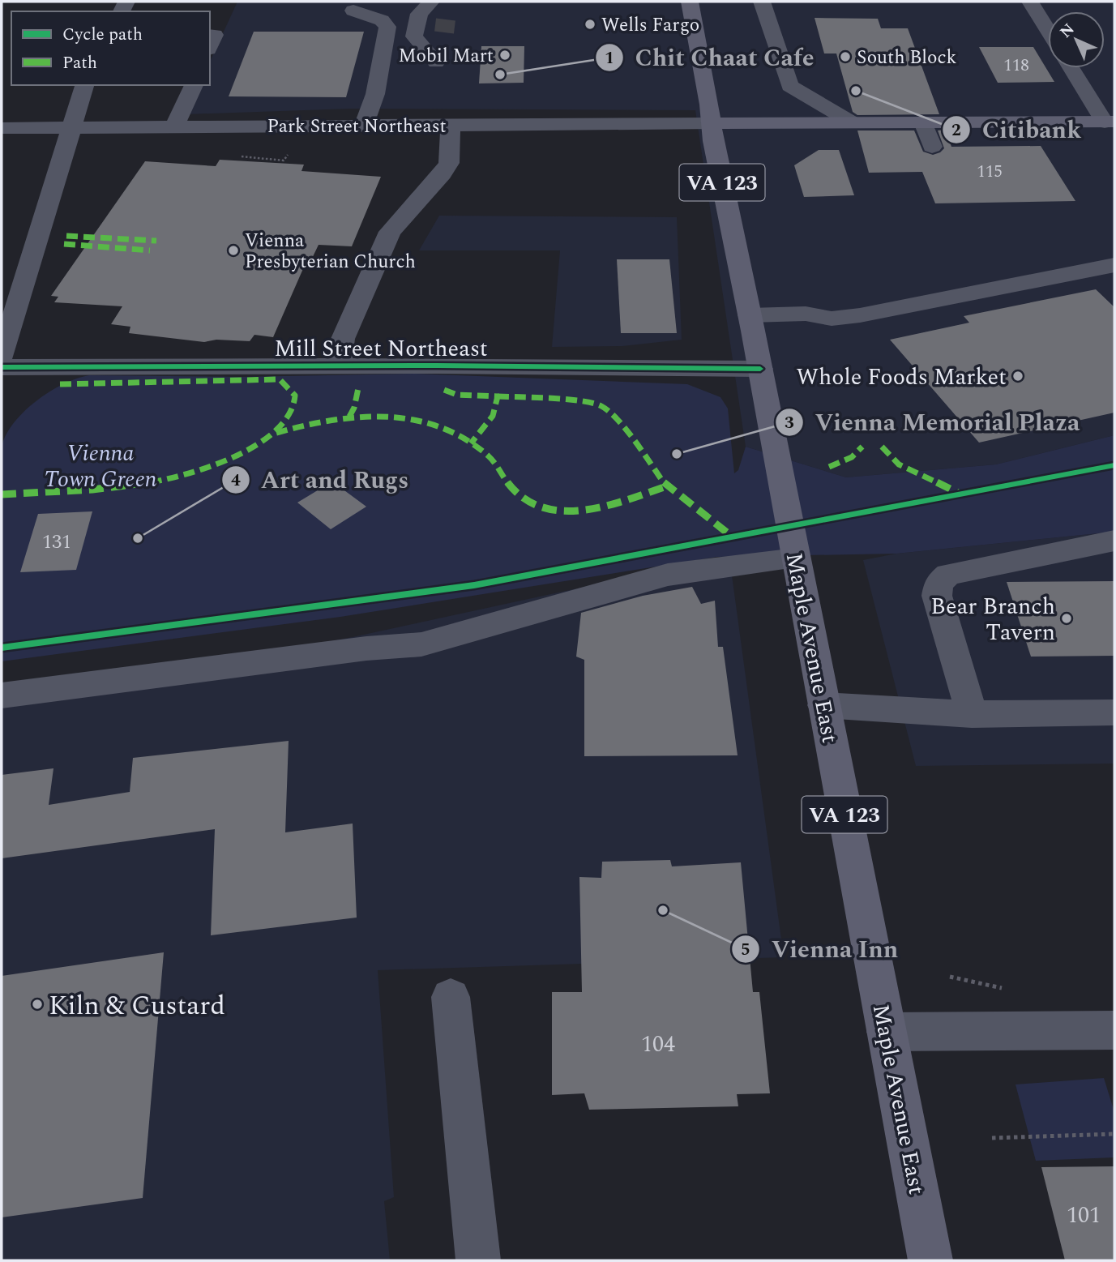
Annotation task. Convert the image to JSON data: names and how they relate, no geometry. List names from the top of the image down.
{
  "streets": {
    "main road": ["VA 123", "Maple Avenue East"],
    "street": ["Park Street Northeast", "Mill Street Northeast"]
  },
  "crossings": [
    ["Park Street Northeast", "Maple Avenue East"],
    ["Mill Street Northeast", "Maple Avenue East"]
  ],
  "parks": ["Vienna Town Green"],
  "places": [
    "Wells Fargo",
    "Mobil Mart",
    "South Block",
    "Chit Chaat Cafe",
    "Citibank",
    "Vienna Presbyterian Church",
    "Whole Foods Market",
    "Vienna Memorial Plaza",
    "Art and Rugs",
    "Bear Branch Tavern",
    "Vienna Inn",
    "Kiln & Custard"
  ],
  "house_numbers": [
    "118",
    "115",
    "131",
    "104",
    "101"
  ],
  "legend": ["Cycle path", "Path"],
  "north": "top left"
}
